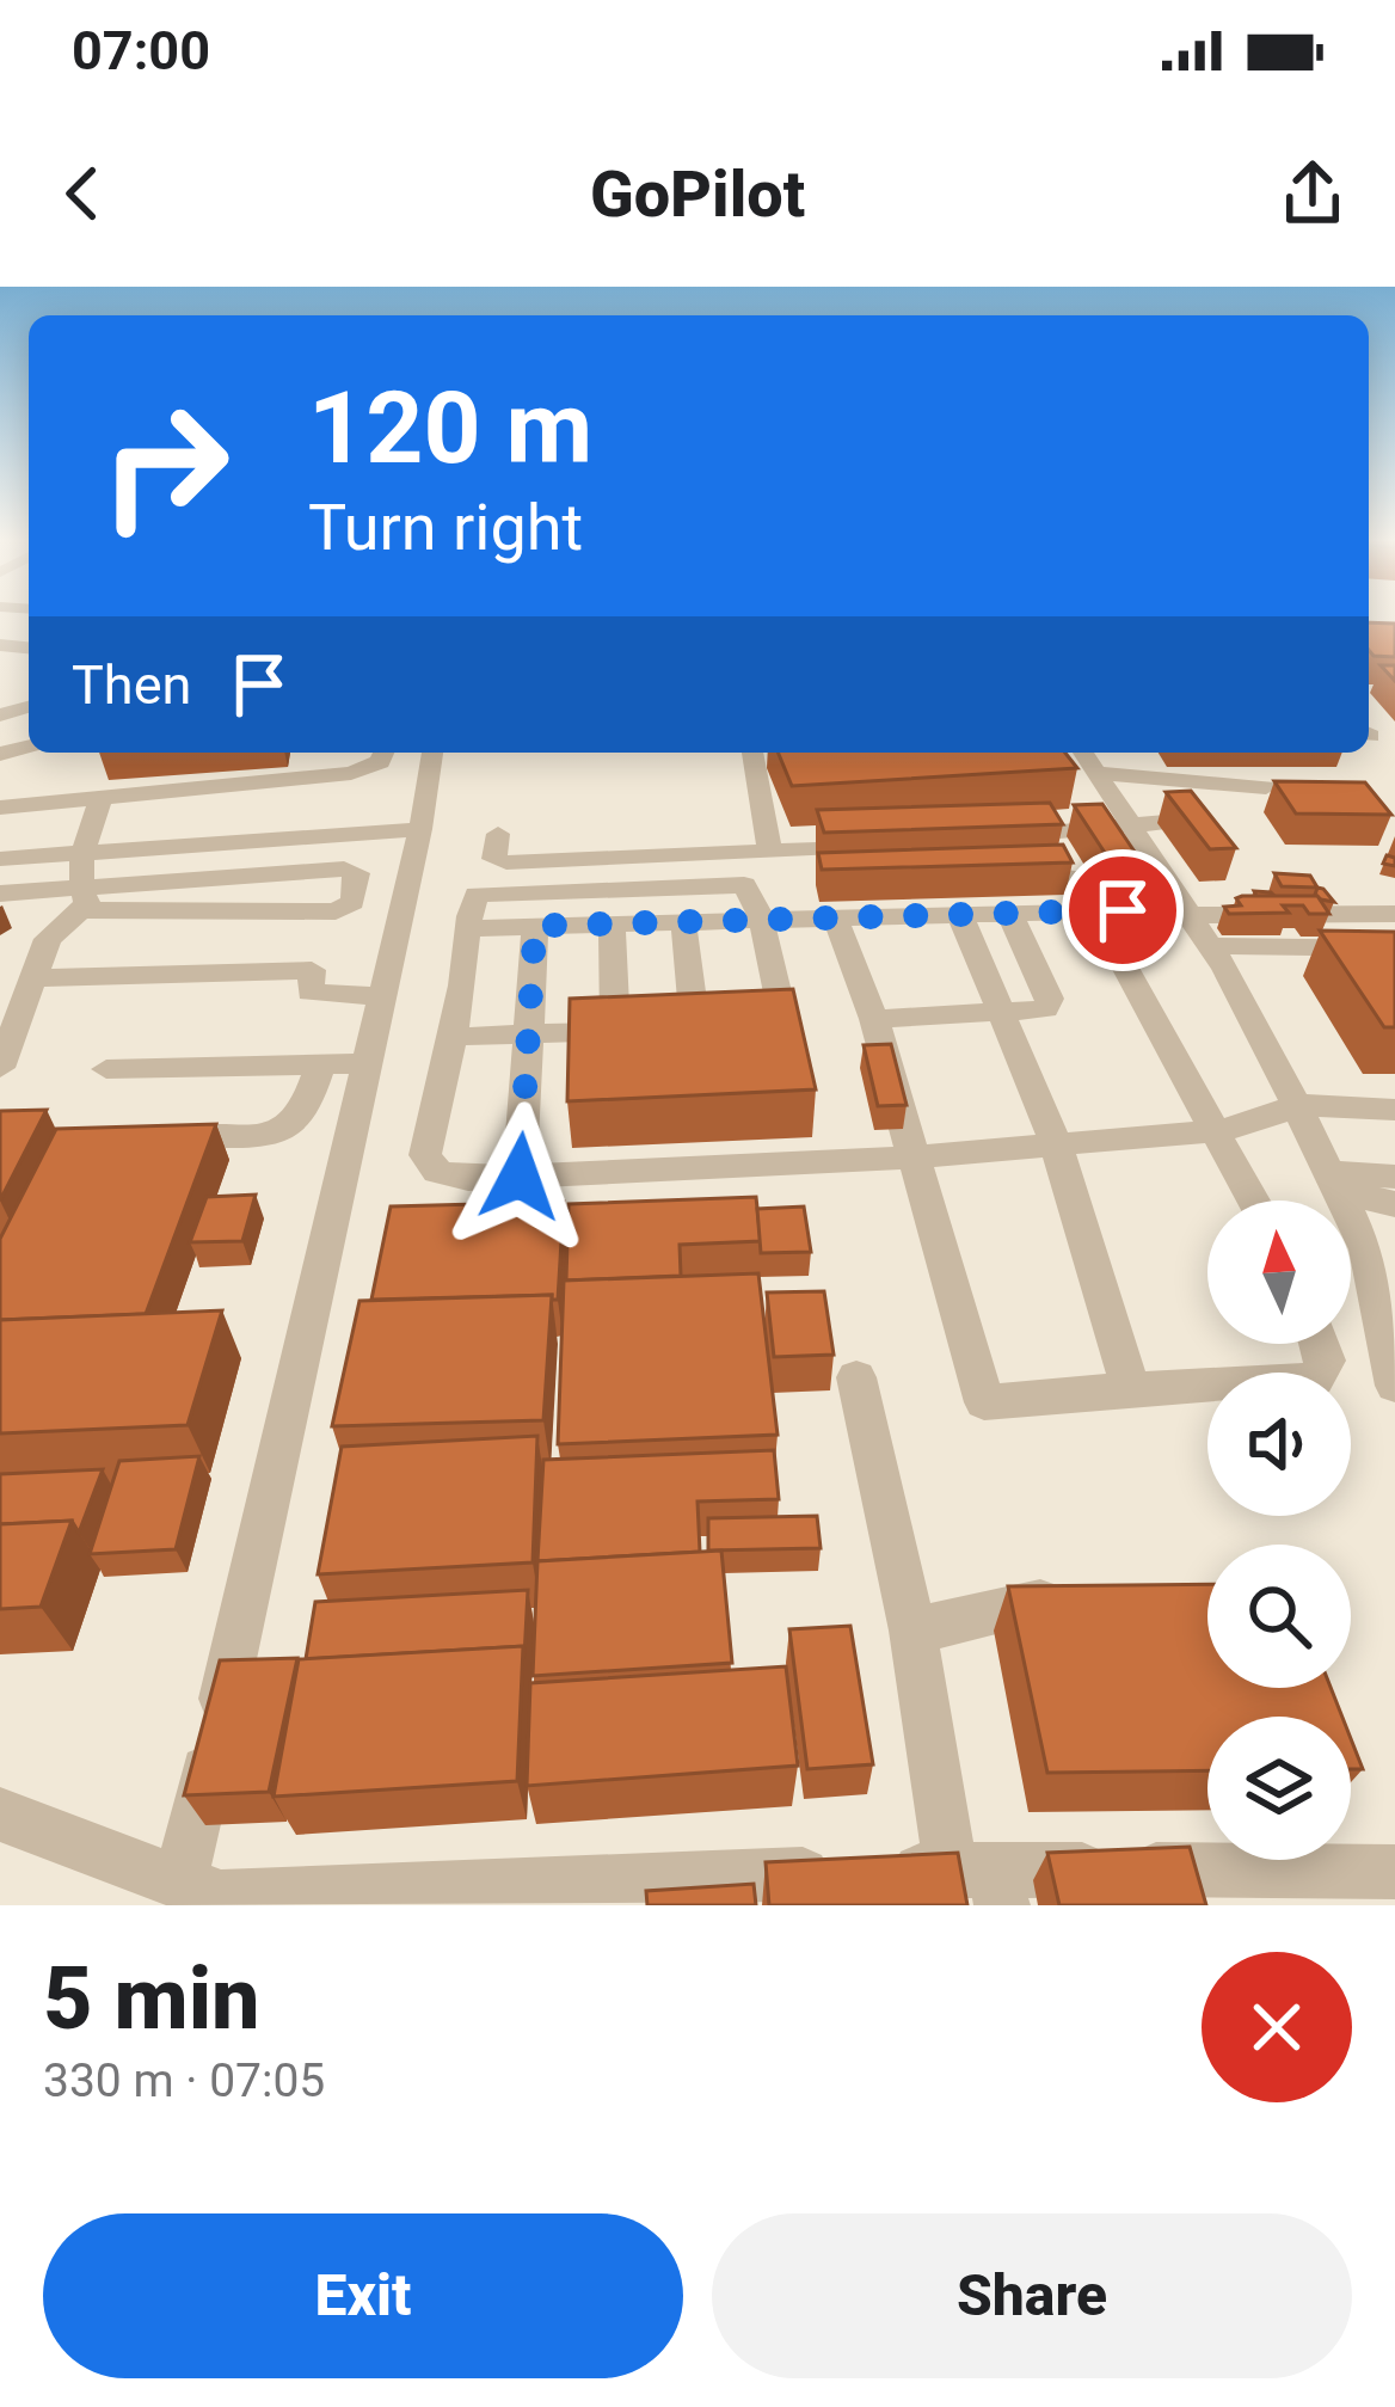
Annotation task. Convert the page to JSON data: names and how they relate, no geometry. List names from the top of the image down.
{
  "north": "top",
  "page": {
    "status": "07:00",
    "header": "GoPilot",
    "turn": ["120 m", "Turn right"],
    "then": "Then",
    "heading": ["5 min", "330 m · 07:05"],
    "buttons": ["Exit", "Share"]
  }
}
